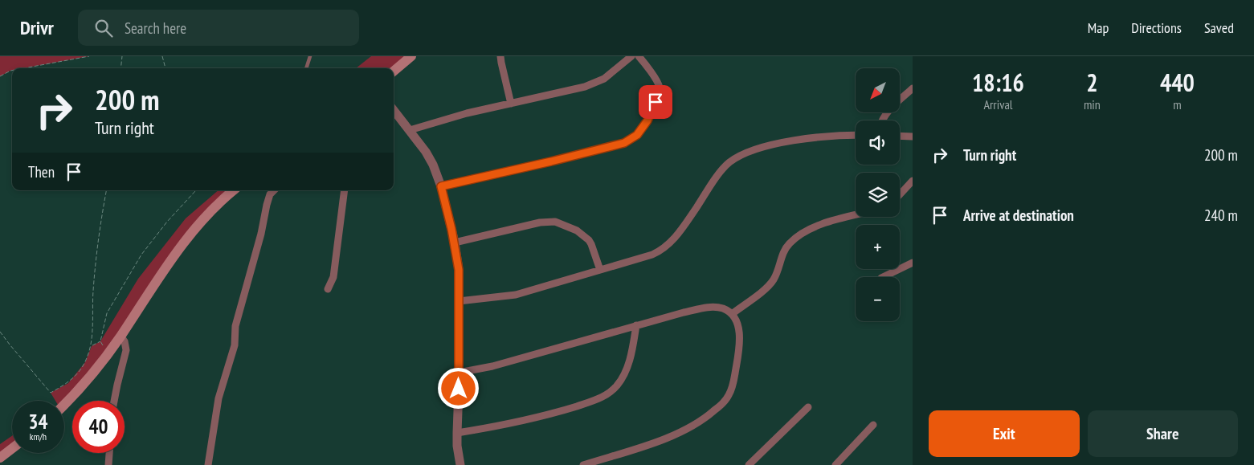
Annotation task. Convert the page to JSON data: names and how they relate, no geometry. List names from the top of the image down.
{
  "north": "bottom left",
  "page": {
    "header": "Drivr",
    "search": "Search here",
    "nav": ["Map", "Directions", "Saved"],
    "eta": [
      "18:16",
      "Arrival",
      "2",
      "min",
      "440",
      "m"
    ],
    "map_buttons": ["+", "−"],
    "turn": ["200 m", "Turn right"],
    "list": [
      {
        "name": "Turn right",
        "value": "200 m"
      },
      {
        "name": "Arrive at destination",
        "value": "240 m"
      }
    ],
    "then": "Then",
    "speed": "34 km/h",
    "limit": "40",
    "buttons": ["Exit", "Share"]
  }
}
